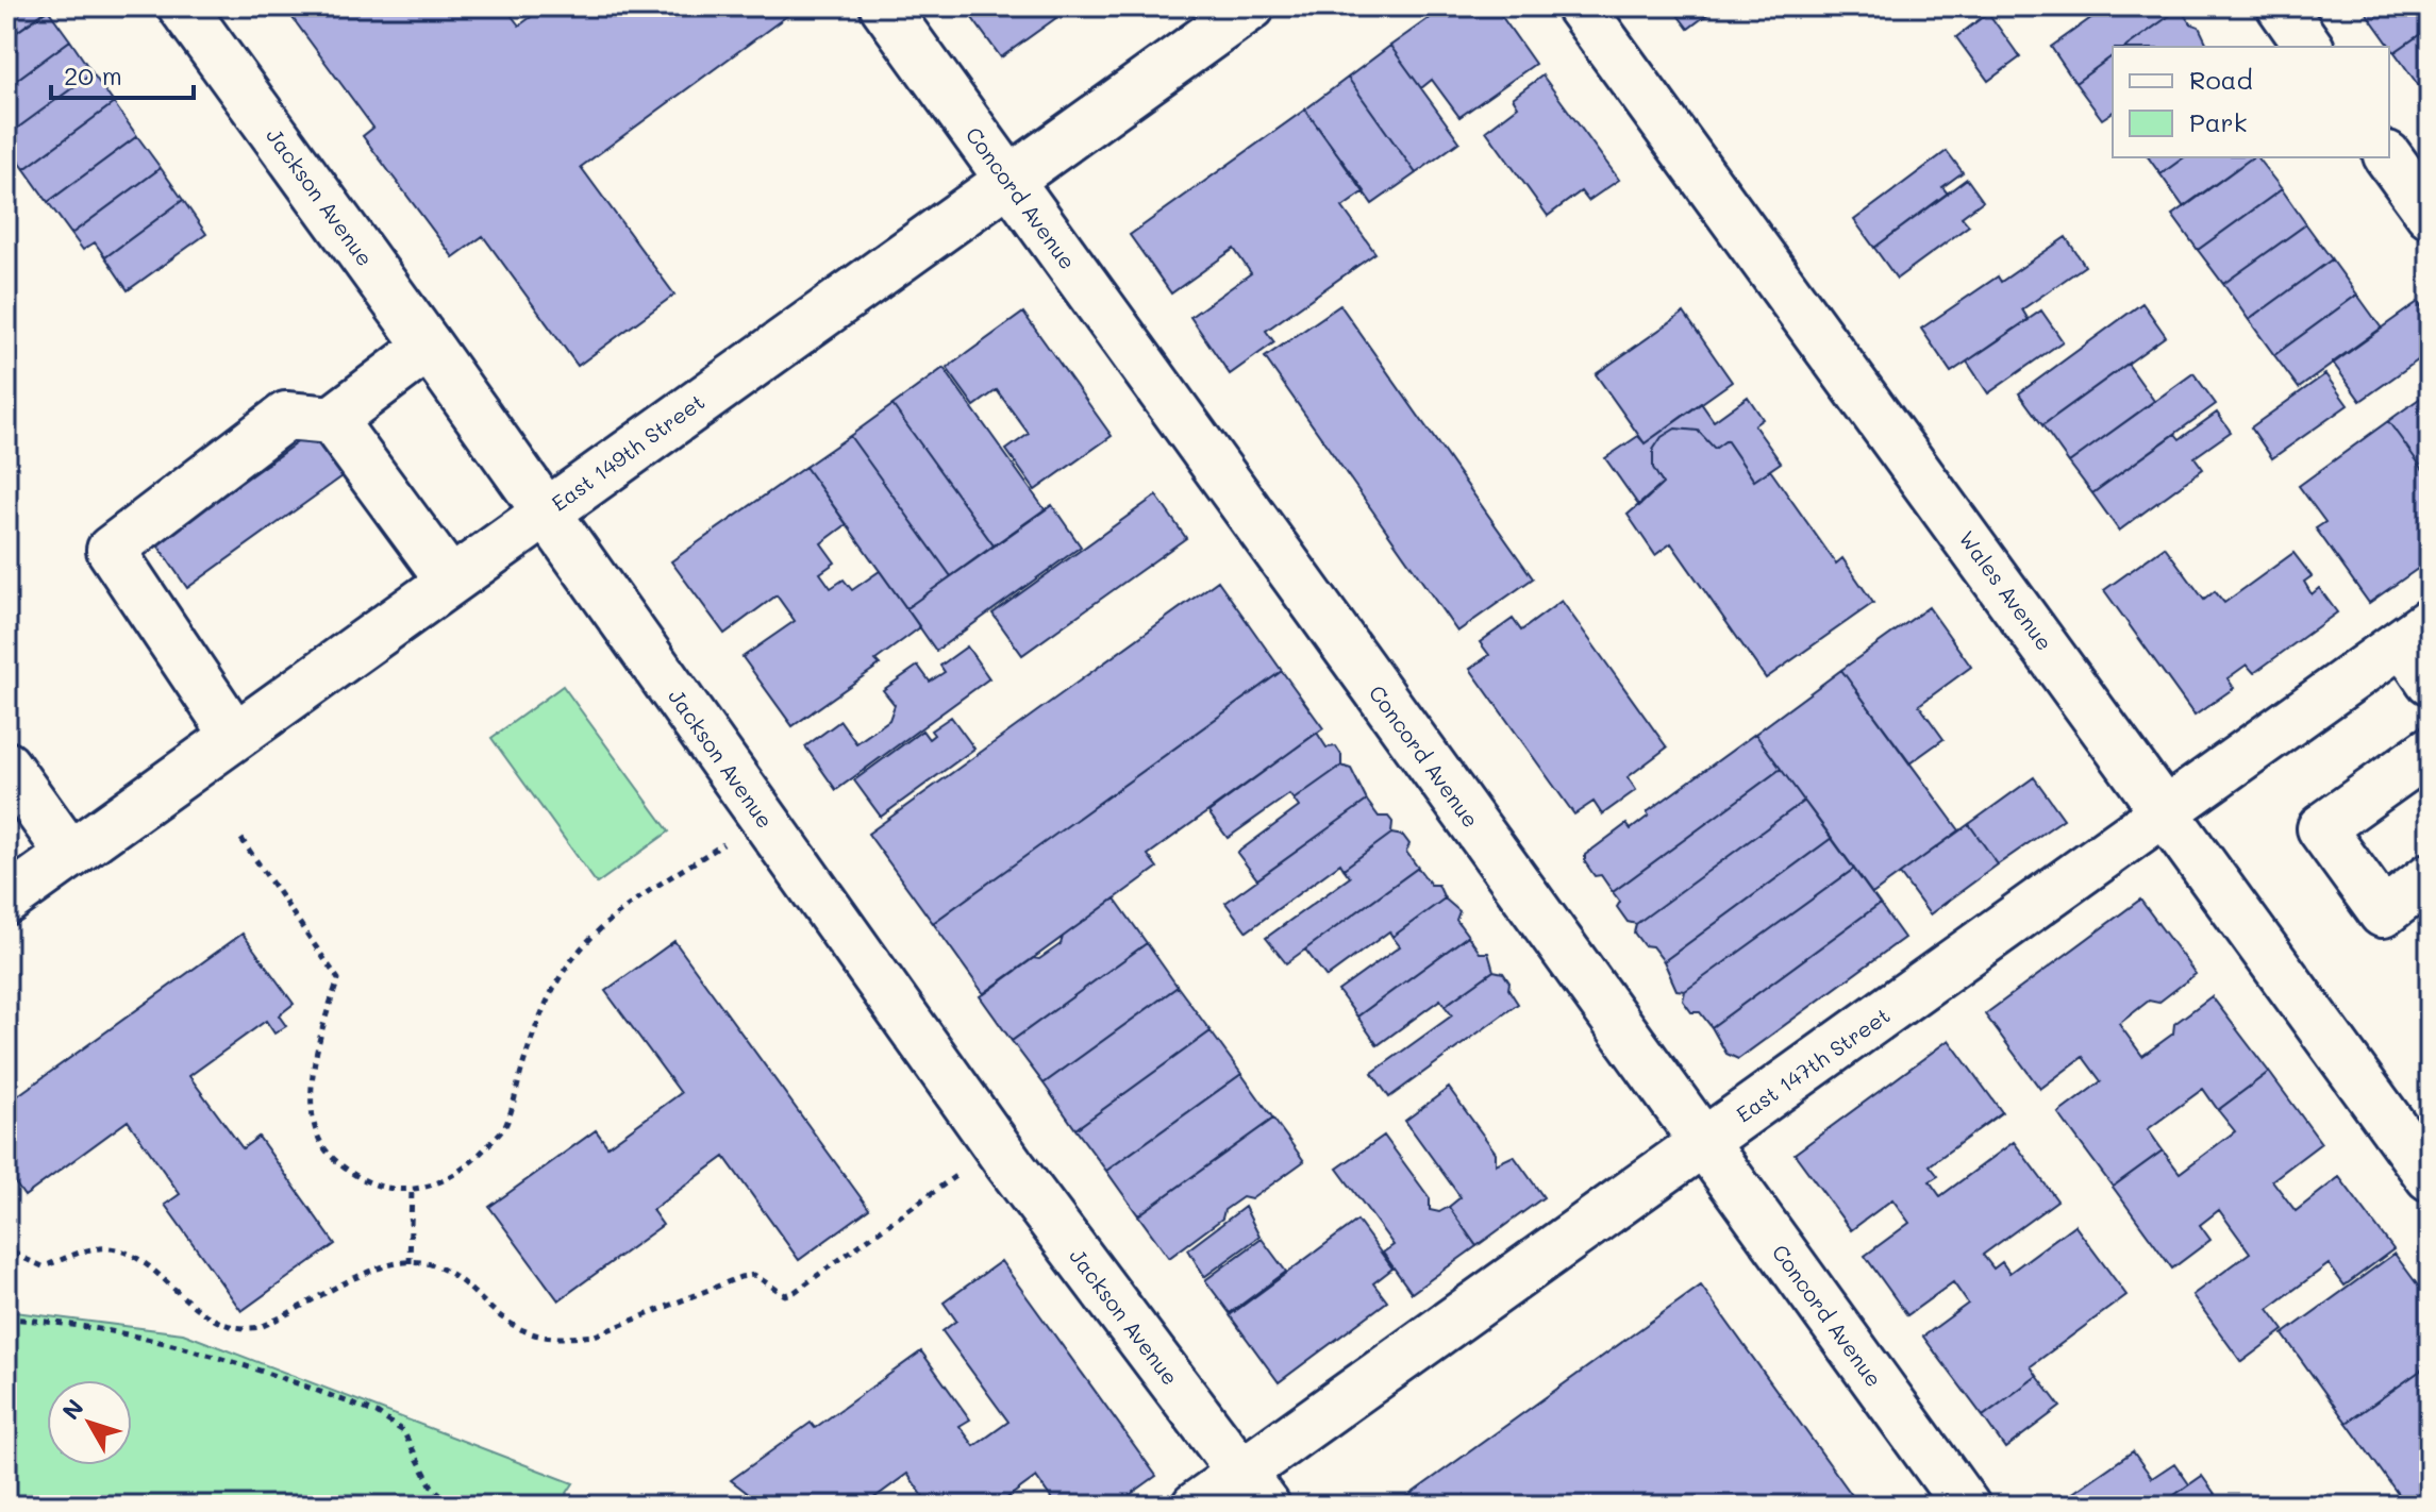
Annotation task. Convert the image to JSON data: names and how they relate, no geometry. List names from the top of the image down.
{
  "streets": {
    "street": [
      "Jackson Avenue",
      "Concord Avenue",
      "East 149th Street",
      "Wales Avenue",
      "East 147th Street"
    ]
  },
  "crossings": [
    ["Jackson Avenue", "East 149th Street"],
    ["Jackson Avenue", "East 147th Street"],
    ["Concord Avenue", "East 149th Street"],
    ["Concord Avenue", "East 147th Street"],
    ["Wales Avenue", "East 147th Street"]
  ],
  "legend": ["Road", "Park"],
  "scale_bar": "20 m",
  "north": "top left"
}
